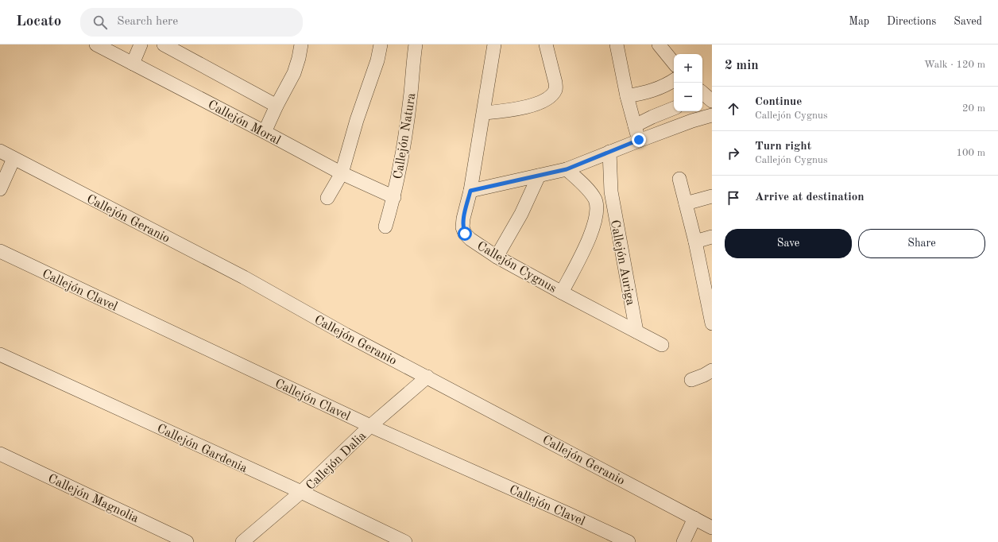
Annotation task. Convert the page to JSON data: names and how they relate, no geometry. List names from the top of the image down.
{
  "streets": {
    "street": [
      "Callejón Moral",
      "Callejón Natura",
      "Callejón Geranio",
      "Callejón Auriga",
      "Callejón Cygnus",
      "Callejón Clavel",
      "Callejón Gardenia",
      "Callejón Dalia",
      "Callejón Magnolia"
    ]
  },
  "crossings": [
    ["Callejón Moral", "Callejón Natura"],
    ["Callejón Geranio", "Callejón Dalia"],
    ["Callejón Auriga", "Callejón Cygnus"],
    ["Callejón Clavel", "Callejón Dalia"],
    ["Callejón Gardenia", "Callejón Dalia"]
  ],
  "page": {
    "header": "Locato",
    "search": "Search here",
    "nav": ["Map", "Directions", "Saved"],
    "heading": ["2 min", "Walk · 120 m"],
    "map_buttons": ["+", "−"],
    "list": [
      ["Continue", "Callejón Cygnus", "20 m"],
      ["Turn right", "Callejón Cygnus", "100 m"],
      "Arrive at destination"
    ],
    "buttons": ["Save", "Share"]
  }
}
